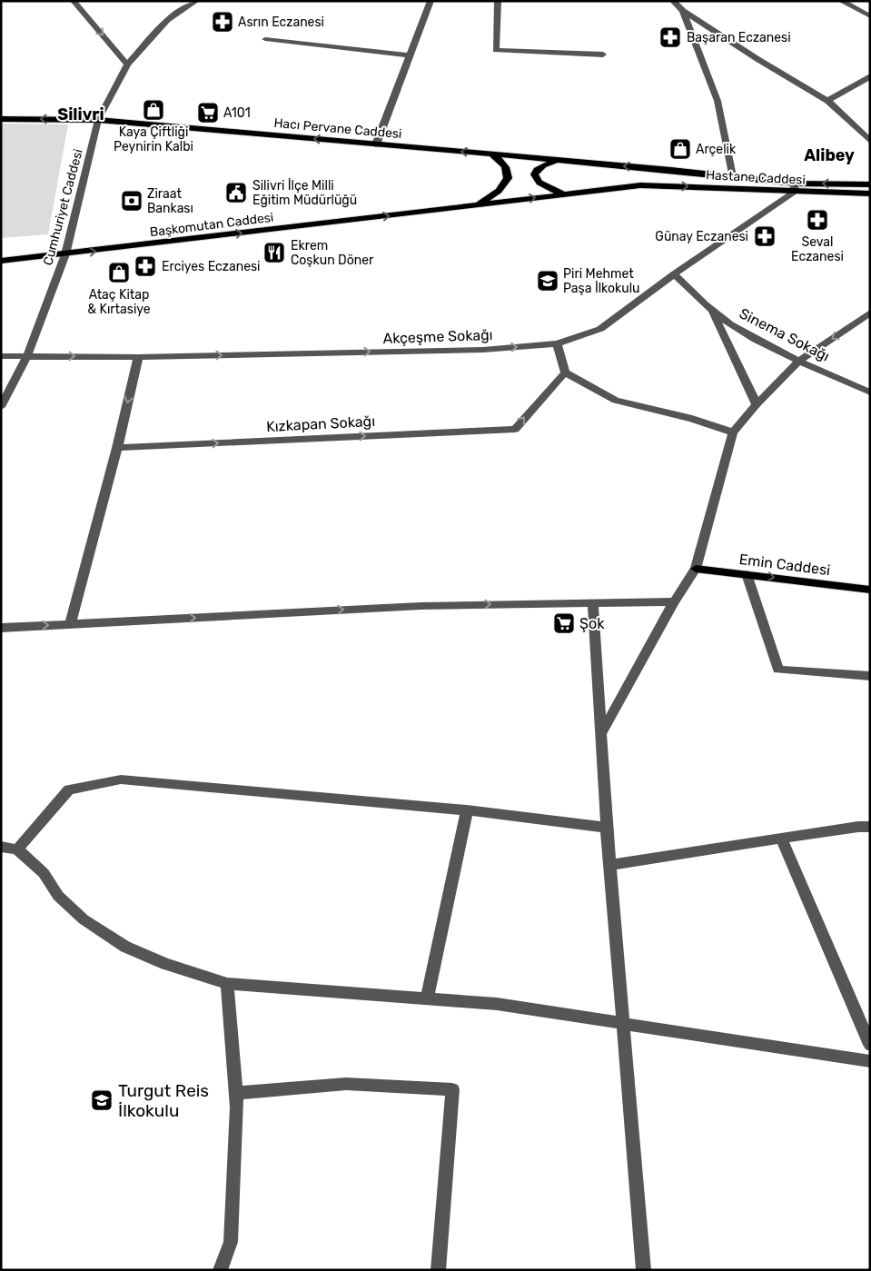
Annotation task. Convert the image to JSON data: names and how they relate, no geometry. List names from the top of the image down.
{
  "streets": {
    "main road": [
      "Hacı Pervane Caddesi",
      "Hastane Caddesi",
      "Başkomutan Caddesi",
      "Emin Caddesi"
    ],
    "street": [
      "Cumhuriyet Caddesi",
      "Sinema Sokağı",
      "Akçeşme Sokağı",
      "Kızkapan Sokağı"
    ]
  },
  "crossings": [
    ["Hacı Pervane Caddesi", "Hastane Caddesi"],
    ["Hacı Pervane Caddesi", "Cumhuriyet Caddesi"],
    ["Hacı Pervane Caddesi", "Akçeşme Sokağı"],
    ["Hastane Caddesi", "Başkomutan Caddesi"],
    ["Hastane Caddesi", "Akçeşme Sokağı"],
    ["Cumhuriyet Caddesi", "Başkomutan Caddesi"],
    ["Cumhuriyet Caddesi", "Akçeşme Sokağı"],
    ["Sinema Sokağı", "Akçeşme Sokağı"]
  ],
  "one_way": [
    "Hacı Pervane Caddesi",
    "Hastane Caddesi",
    "Başkomutan Caddesi",
    "Akçeşme Sokağı",
    "Kızkapan Sokağı",
    "Emin Caddesi"
  ],
  "districts": ["Silivri", "Alibey"],
  "places": {
    "pharmacy": [
      "Asrın Eczanesi",
      "Başaran Eczanesi",
      "Seval Eczanesi",
      "Günay Eczanesi",
      "Erciyes Eczanesi"
    ],
    "shop": ["Kaya Çiftliği Peynirin Kalbi", "Arçelik", "Ataç Kitap & Kırtasiye"],
    "supermarket": ["A101", "Şok"],
    "public building": ["Silivri İlçe Milli Eğitim Müdürlüğü"],
    "bank": ["Ziraat Bankası"],
    "restaurant": ["Ekrem Coşkun Döner"],
    "school or university": ["Piri Mehmet Paşa İlkokulu", "Turgut Reis İlkokulu"]
  }
}
